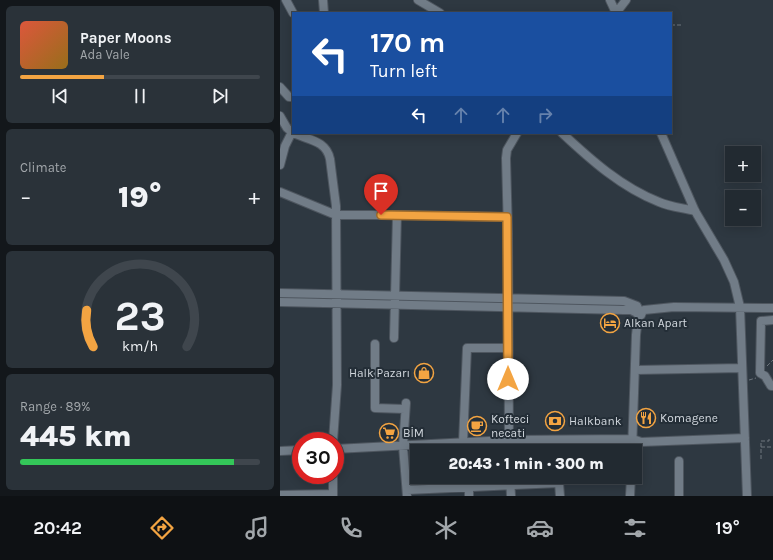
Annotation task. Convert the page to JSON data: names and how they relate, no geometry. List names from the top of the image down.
{
  "places": {
    "hotel": ["Alkan Apart"],
    "shop": ["Halk Pazarı"],
    "restaurant": ["Komagene"],
    "bank": ["Halkbank"],
    "cafe": ["Kofteci necati"],
    "supermarket": ["BİM"]
  },
  "page": {
    "turn": ["170 m", "Turn left"],
    "song": ["Paper Moons", "Ada Vale"],
    "tile": [
      "Climate",
      ["Range · 89%", "445 km"]
    ],
    "map_buttons": ["+", "−"],
    "heat": ["−", "19°", "+"],
    "limit": "30",
    "trip": "20:43 · 1 min · 300 m",
    "tabs": ["20:42", "19°"],
    "gauge": ["23", "km/h"]
  }
}
